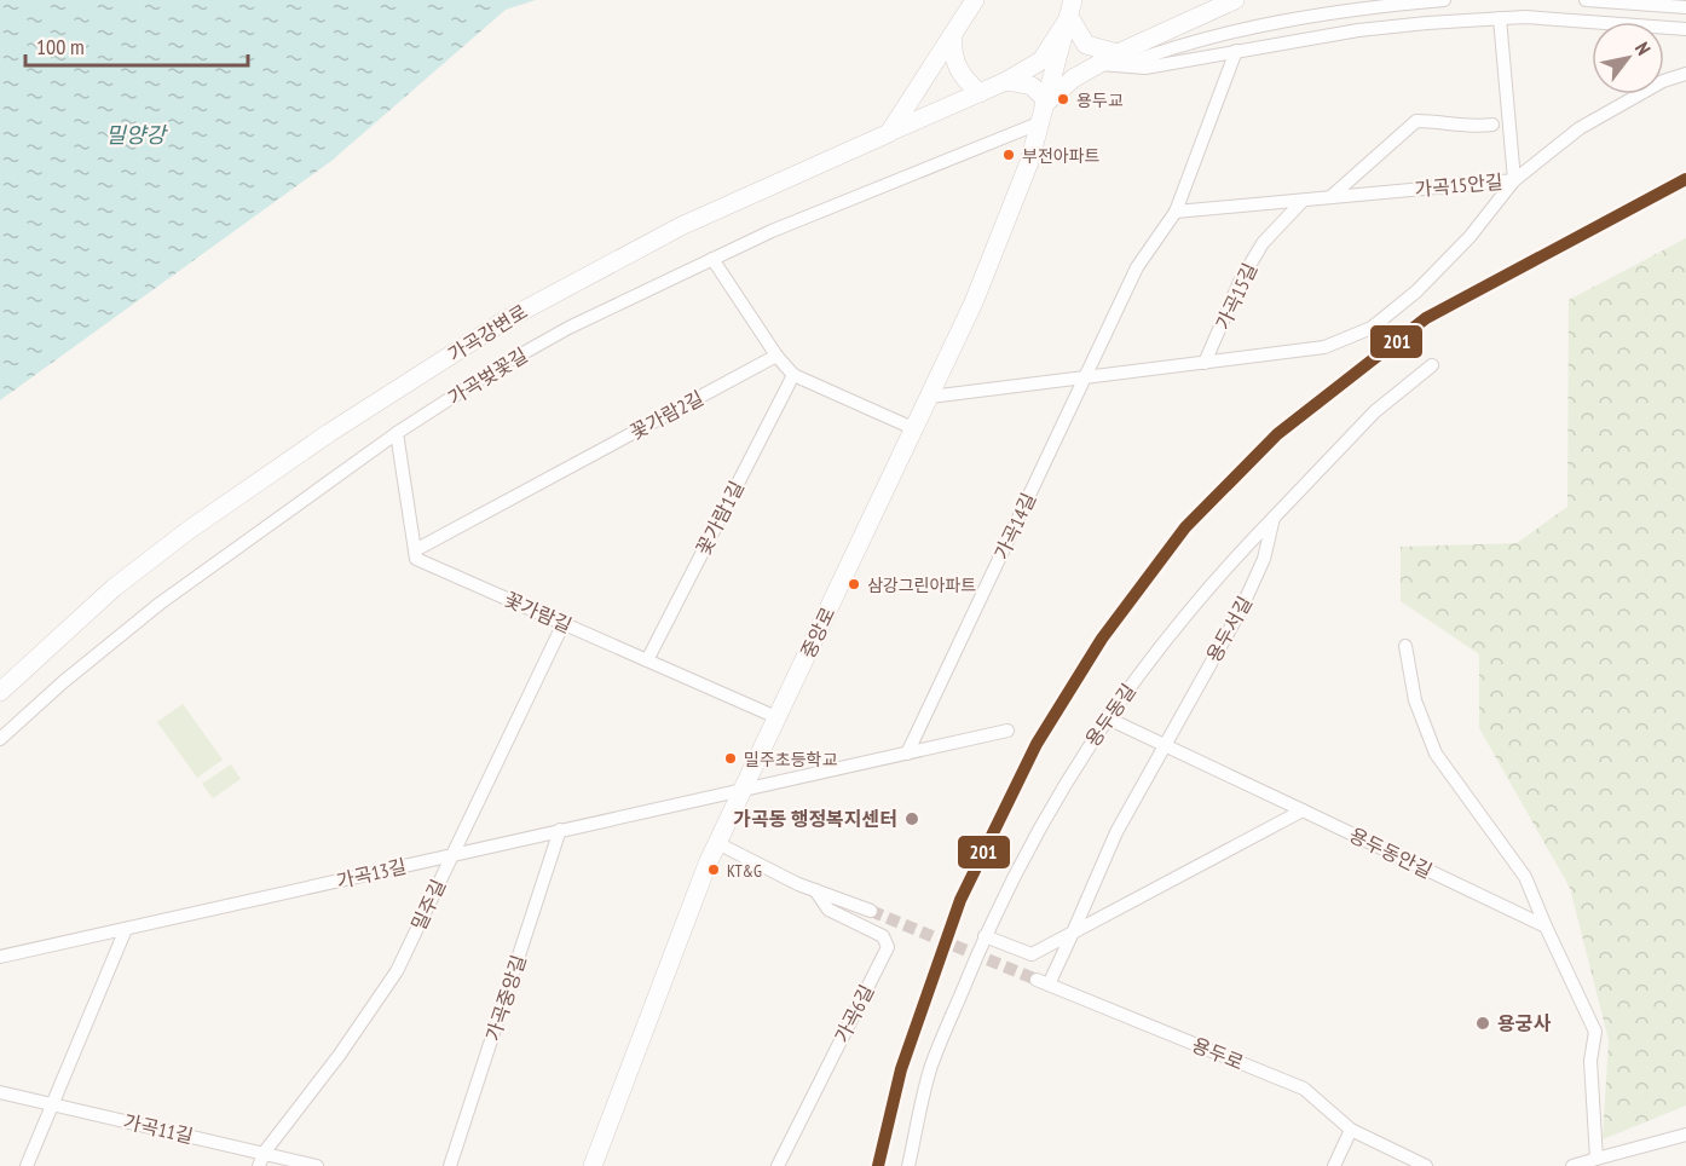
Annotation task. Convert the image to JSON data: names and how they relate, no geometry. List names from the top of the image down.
{
  "streets": {
    "main road": ["가곡강변로", "중앙로"],
    "street": [
      "가곡15안길",
      "가곡15길",
      "가곡벚꽃길",
      "꽃가람2길",
      "꽃가람1길",
      "가곡14길",
      "꽃가람길",
      "용두서길",
      "용두동길",
      "용두동안길",
      "가곡13길",
      "밀주길",
      "가곡중앙길",
      "가곡6길",
      "용두로",
      "가곡11길"
    ]
  },
  "crossings": [
    ["가곡15안길", "가곡15길"],
    ["가곡강변로", "중앙로"],
    ["가곡벚꽃길", "중앙로"],
    ["꽃가람2길", "꽃가람길"],
    ["꽃가람1길", "꽃가람길"],
    ["꽃가람길", "중앙로"],
    ["꽃가람길", "밀주길"],
    ["용두서길", "용두동길"],
    ["용두서길", "용두동안길"],
    ["용두서길", "용두로"],
    ["중앙로", "가곡13길"],
    ["용두동길", "용두동안길"],
    ["가곡13길", "밀주길"],
    ["가곡13길", "가곡중앙길"],
    ["밀주길", "가곡11길"]
  ],
  "water": ["밀양강"],
  "places": [
    "용두교",
    "부전아파트",
    "삼강그린아파트",
    "밀주초등학교",
    "가곡동 행정복지센터",
    "KT&G",
    "용궁사"
  ],
  "lines": ["transit line 201"],
  "scale_bar": "100 m",
  "north": "top right"
}
